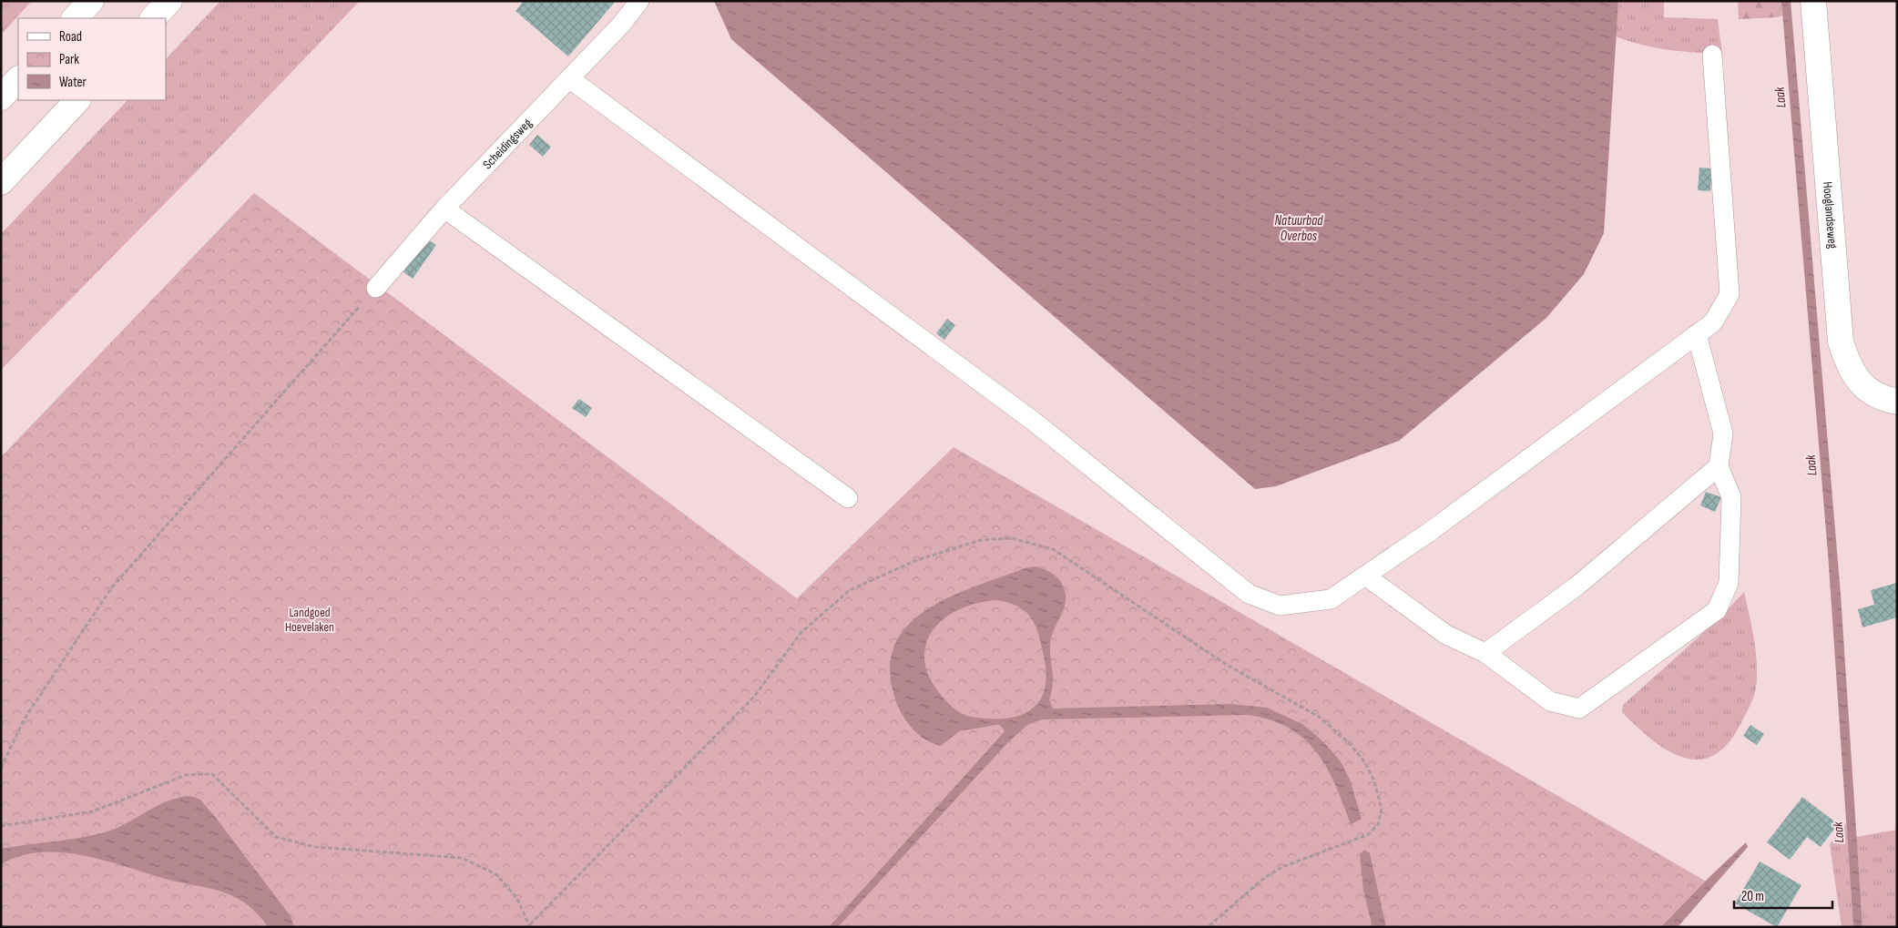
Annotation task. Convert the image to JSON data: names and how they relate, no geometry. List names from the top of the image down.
{
  "streets": {
    "main road": ["Hooglandseweg"],
    "lane": ["Scheidingsweg"]
  },
  "water": ["Laak", "Natuurbad Overbos"],
  "parks": ["Landgoed Hoevelaken"],
  "legend": ["Road", "Park", "Water"],
  "scale_bar": "20 m"
}
